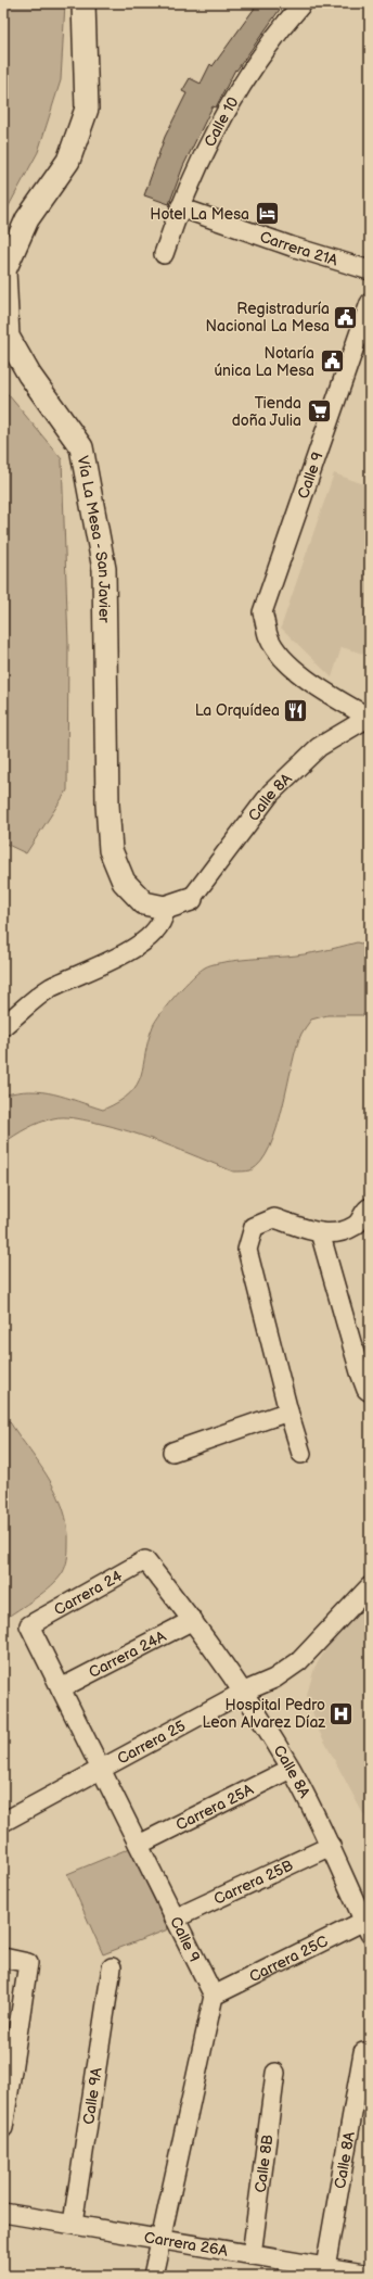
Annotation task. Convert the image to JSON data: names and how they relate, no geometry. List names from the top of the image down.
{
  "streets": {
    "street": [
      "Calle 10",
      "Carrera 21A",
      "Calle 9",
      "Vía La Mesa - San Javier",
      "Calle 8A",
      "Carrera 24",
      "Carrera 24A",
      "Carrera 25",
      "Carrera 25A",
      "Carrera 25B",
      "Carrera 25C",
      "Calle 9A",
      "Calle 8B",
      "Carrera 26A"
    ]
  },
  "crossings": [
    ["Calle 10", "Carrera 21A"],
    ["Calle 9", "Calle 8A"],
    ["Calle 9", "Carrera 24"],
    ["Calle 9", "Carrera 24A"],
    ["Calle 9", "Carrera 25"],
    ["Calle 9", "Carrera 25A"],
    ["Calle 9", "Carrera 25B"],
    ["Calle 9", "Carrera 25C"],
    ["Calle 8A", "Carrera 24"],
    ["Calle 8A", "Carrera 24A"],
    ["Calle 8A", "Carrera 25"],
    ["Calle 8A", "Carrera 25A"],
    ["Calle 8A", "Carrera 25B"],
    ["Calle 8A", "Carrera 25C"],
    ["Calle 8A", "Carrera 26A"],
    ["Calle 9A", "Carrera 26A"],
    ["Calle 8B", "Carrera 26A"]
  ],
  "places": {
    "hotel": ["Hotel La Mesa"],
    "public building": ["Registraduría Nacional La Mesa", "Notaría única La Mesa"],
    "supermarket": ["Tienda doña Julia"],
    "restaurant": ["La Orquídea"],
    "hospital": ["Hospital Pedro Leon Alvarez Díaz"]
  }
}
